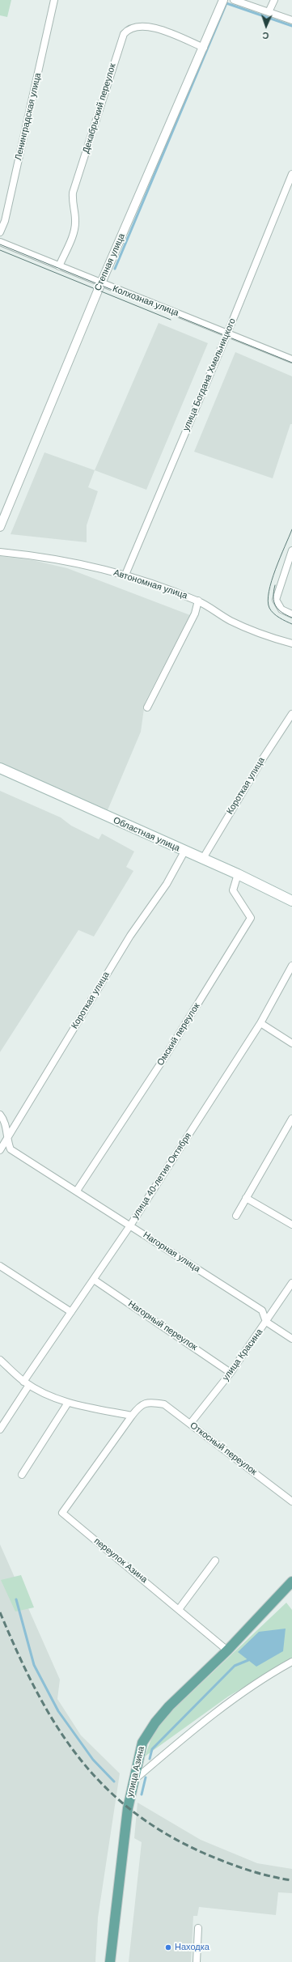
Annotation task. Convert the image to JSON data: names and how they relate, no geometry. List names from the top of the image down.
{
  "streets": {
    "main road": ["Областная улица", "улица Азина"],
    "street": [
      "Декабрьский переулок",
      "Ленинградская улица",
      "Степная улица",
      "Колхозная улица",
      "улица Богдана Хмельницкого",
      "Автономная улица",
      "Короткая улица",
      "Омский переулок",
      "улица 40-летия Октября",
      "Нагорная улица",
      "Нагорный переулок",
      "улица Красина",
      "Откосный переулок",
      "переулок Азина"
    ]
  },
  "crossings": [
    ["Декабрьский переулок", "Степная улица"],
    ["Декабрьский переулок", "Колхозная улица"],
    ["Степная улица", "Колхозная улица"],
    ["Колхозная улица", "улица Богдана Хмельницкого"],
    ["улица Богдана Хмельницкого", "Автономная улица"],
    ["Короткая улица", "Областная улица"],
    ["Короткая улица", "Нагорная улица"],
    ["Областная улица", "Омский переулок"],
    ["Омский переулок", "Нагорная улица"],
    ["улица 40-летия Октября", "Нагорная улица"],
    ["улица 40-летия Октября", "Нагорный переулок"],
    ["Нагорная улица", "улица Красина"],
    ["Нагорный переулок", "улица Красина"],
    ["улица Красина", "Откосный переулок"],
    ["Откосный переулок", "переулок Азина"],
    ["переулок Азина", "улица Азина"]
  ],
  "places": ["Находка"],
  "north": "bottom"
}
